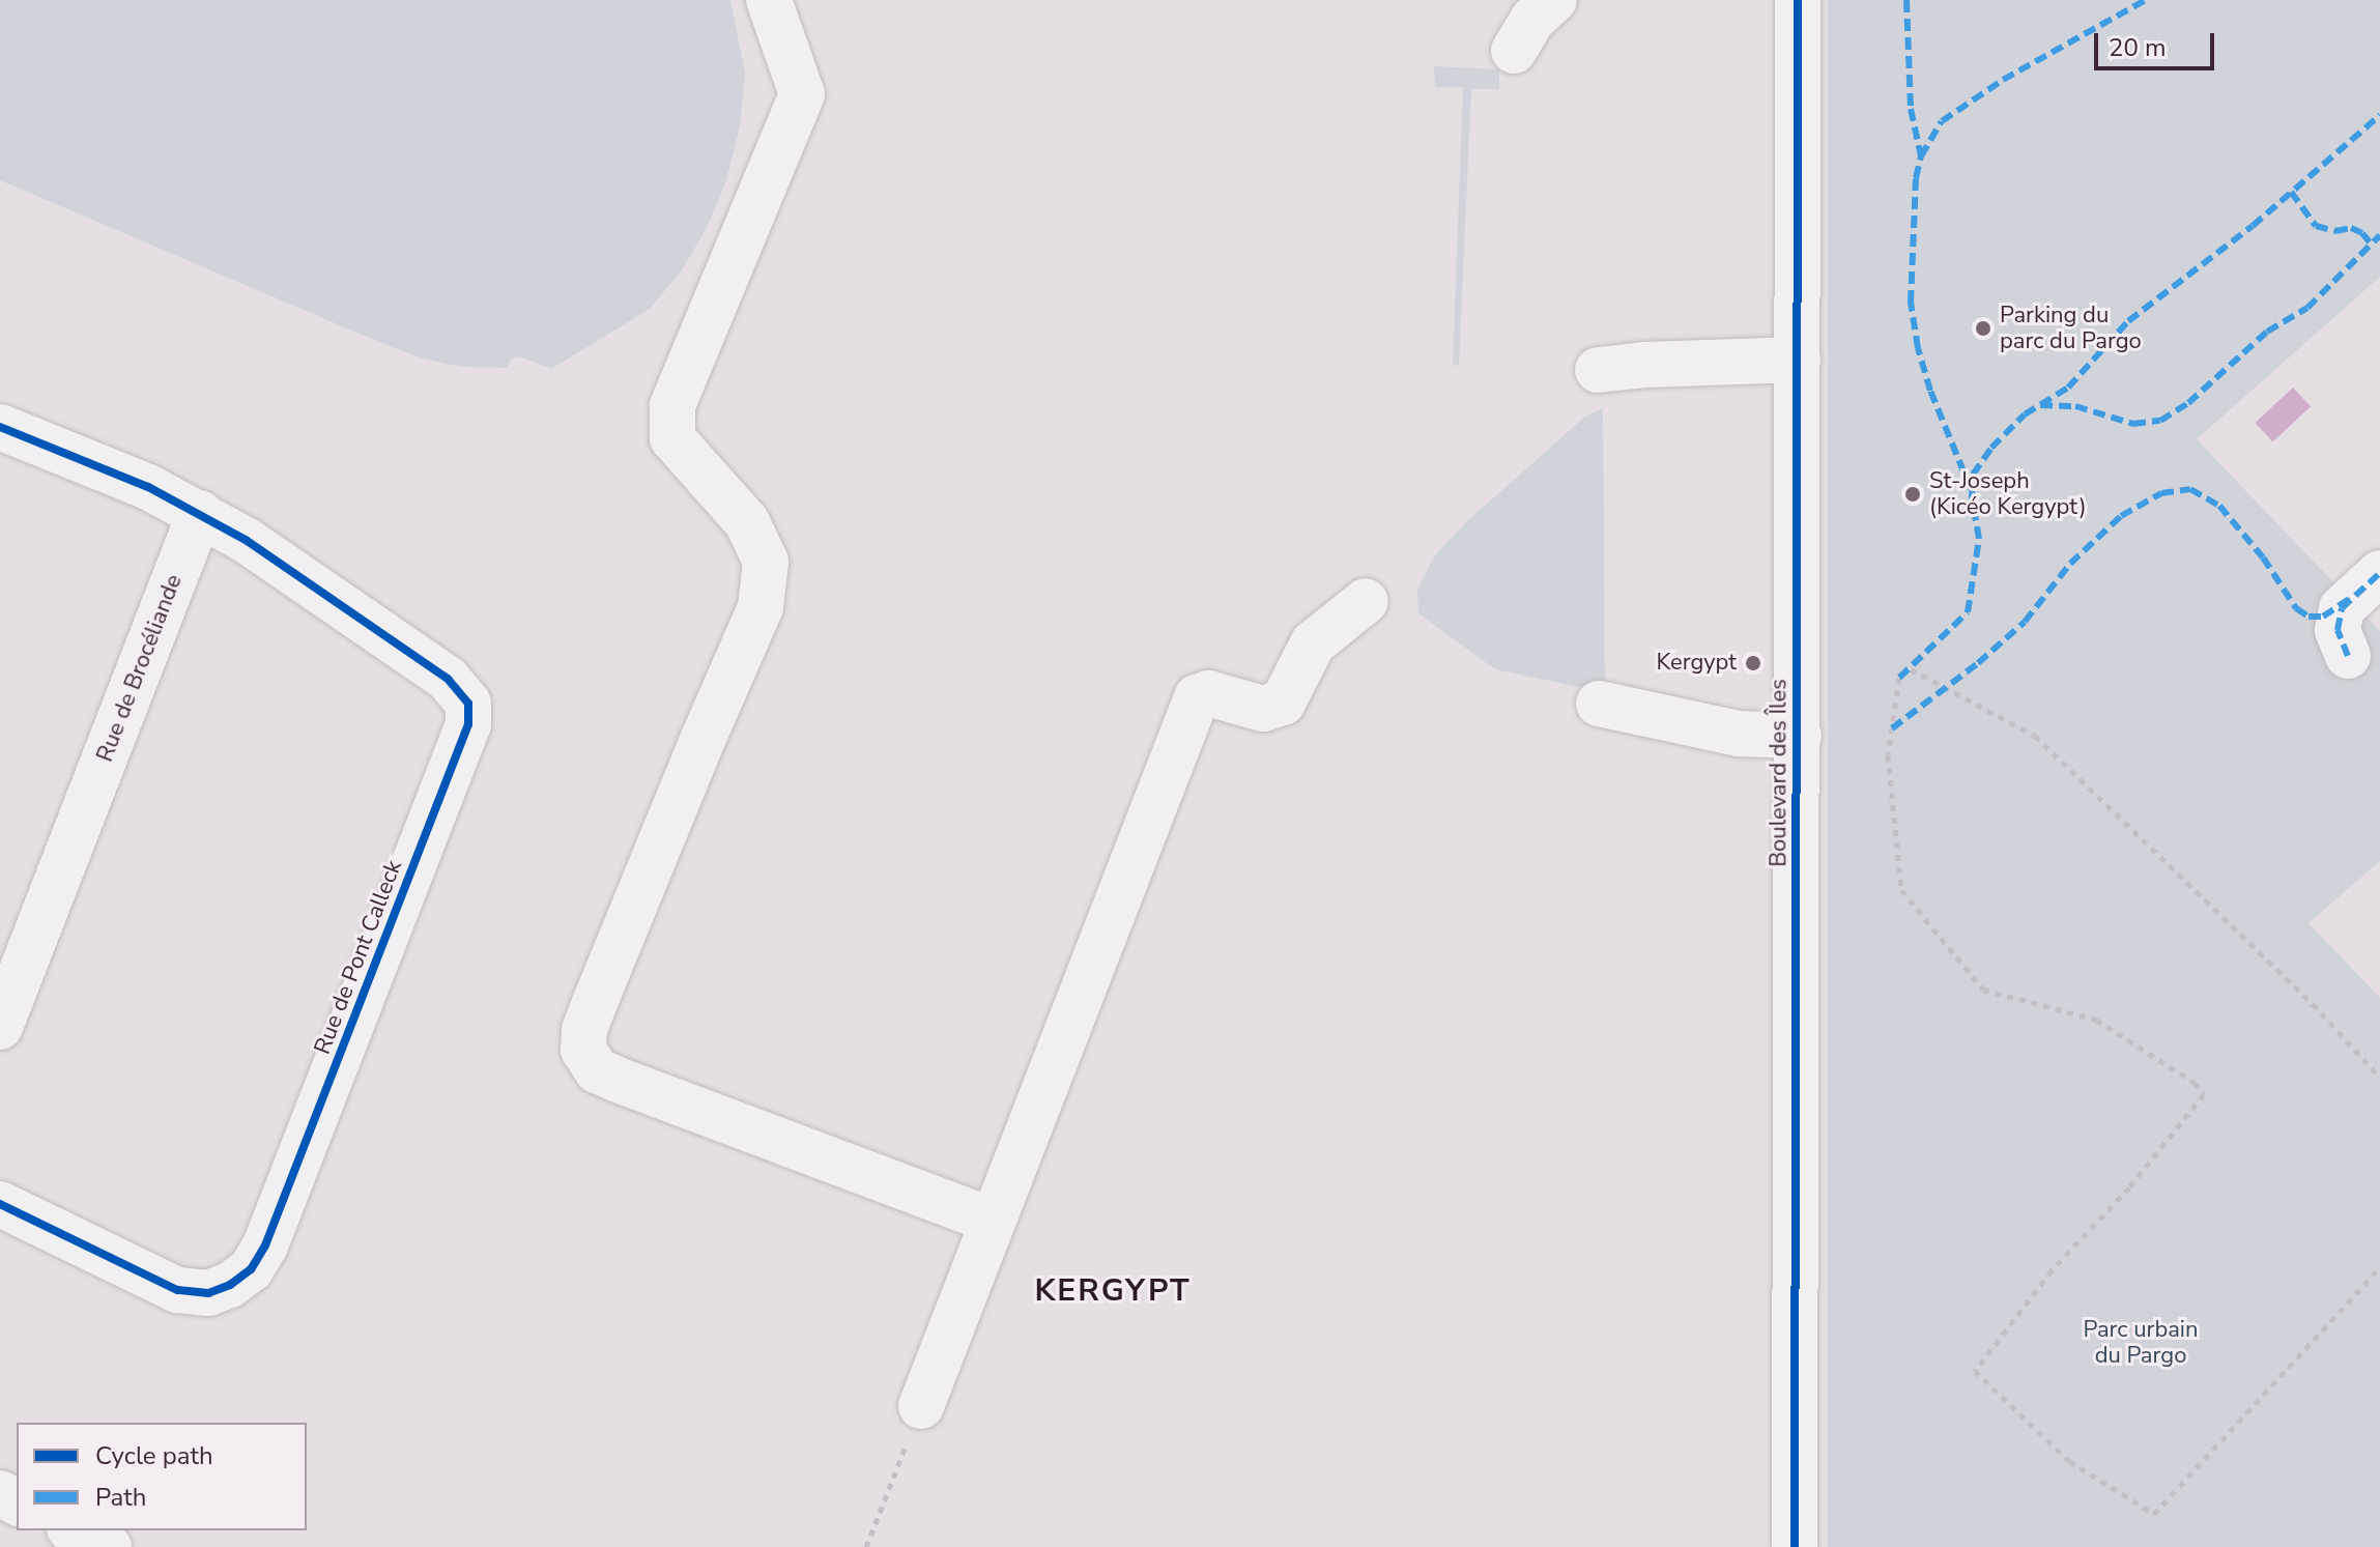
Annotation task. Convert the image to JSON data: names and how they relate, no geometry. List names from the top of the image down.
{
  "streets": {
    "street": ["Rue de Brocéliande", "Boulevard des Îles", "Rue de Pont Calleck"]
  },
  "crossings": [
    ["Rue de Brocéliande", "Rue de Pont Calleck"]
  ],
  "districts": ["KERGYPT"],
  "parks": ["Parc urbain du Pargo"],
  "places": ["Parking du parc du Pargo", "St-Joseph (Kicéo Kergypt)", "Kergypt"],
  "legend": ["Cycle path", "Path"],
  "scale_bar": "20 m"
}
